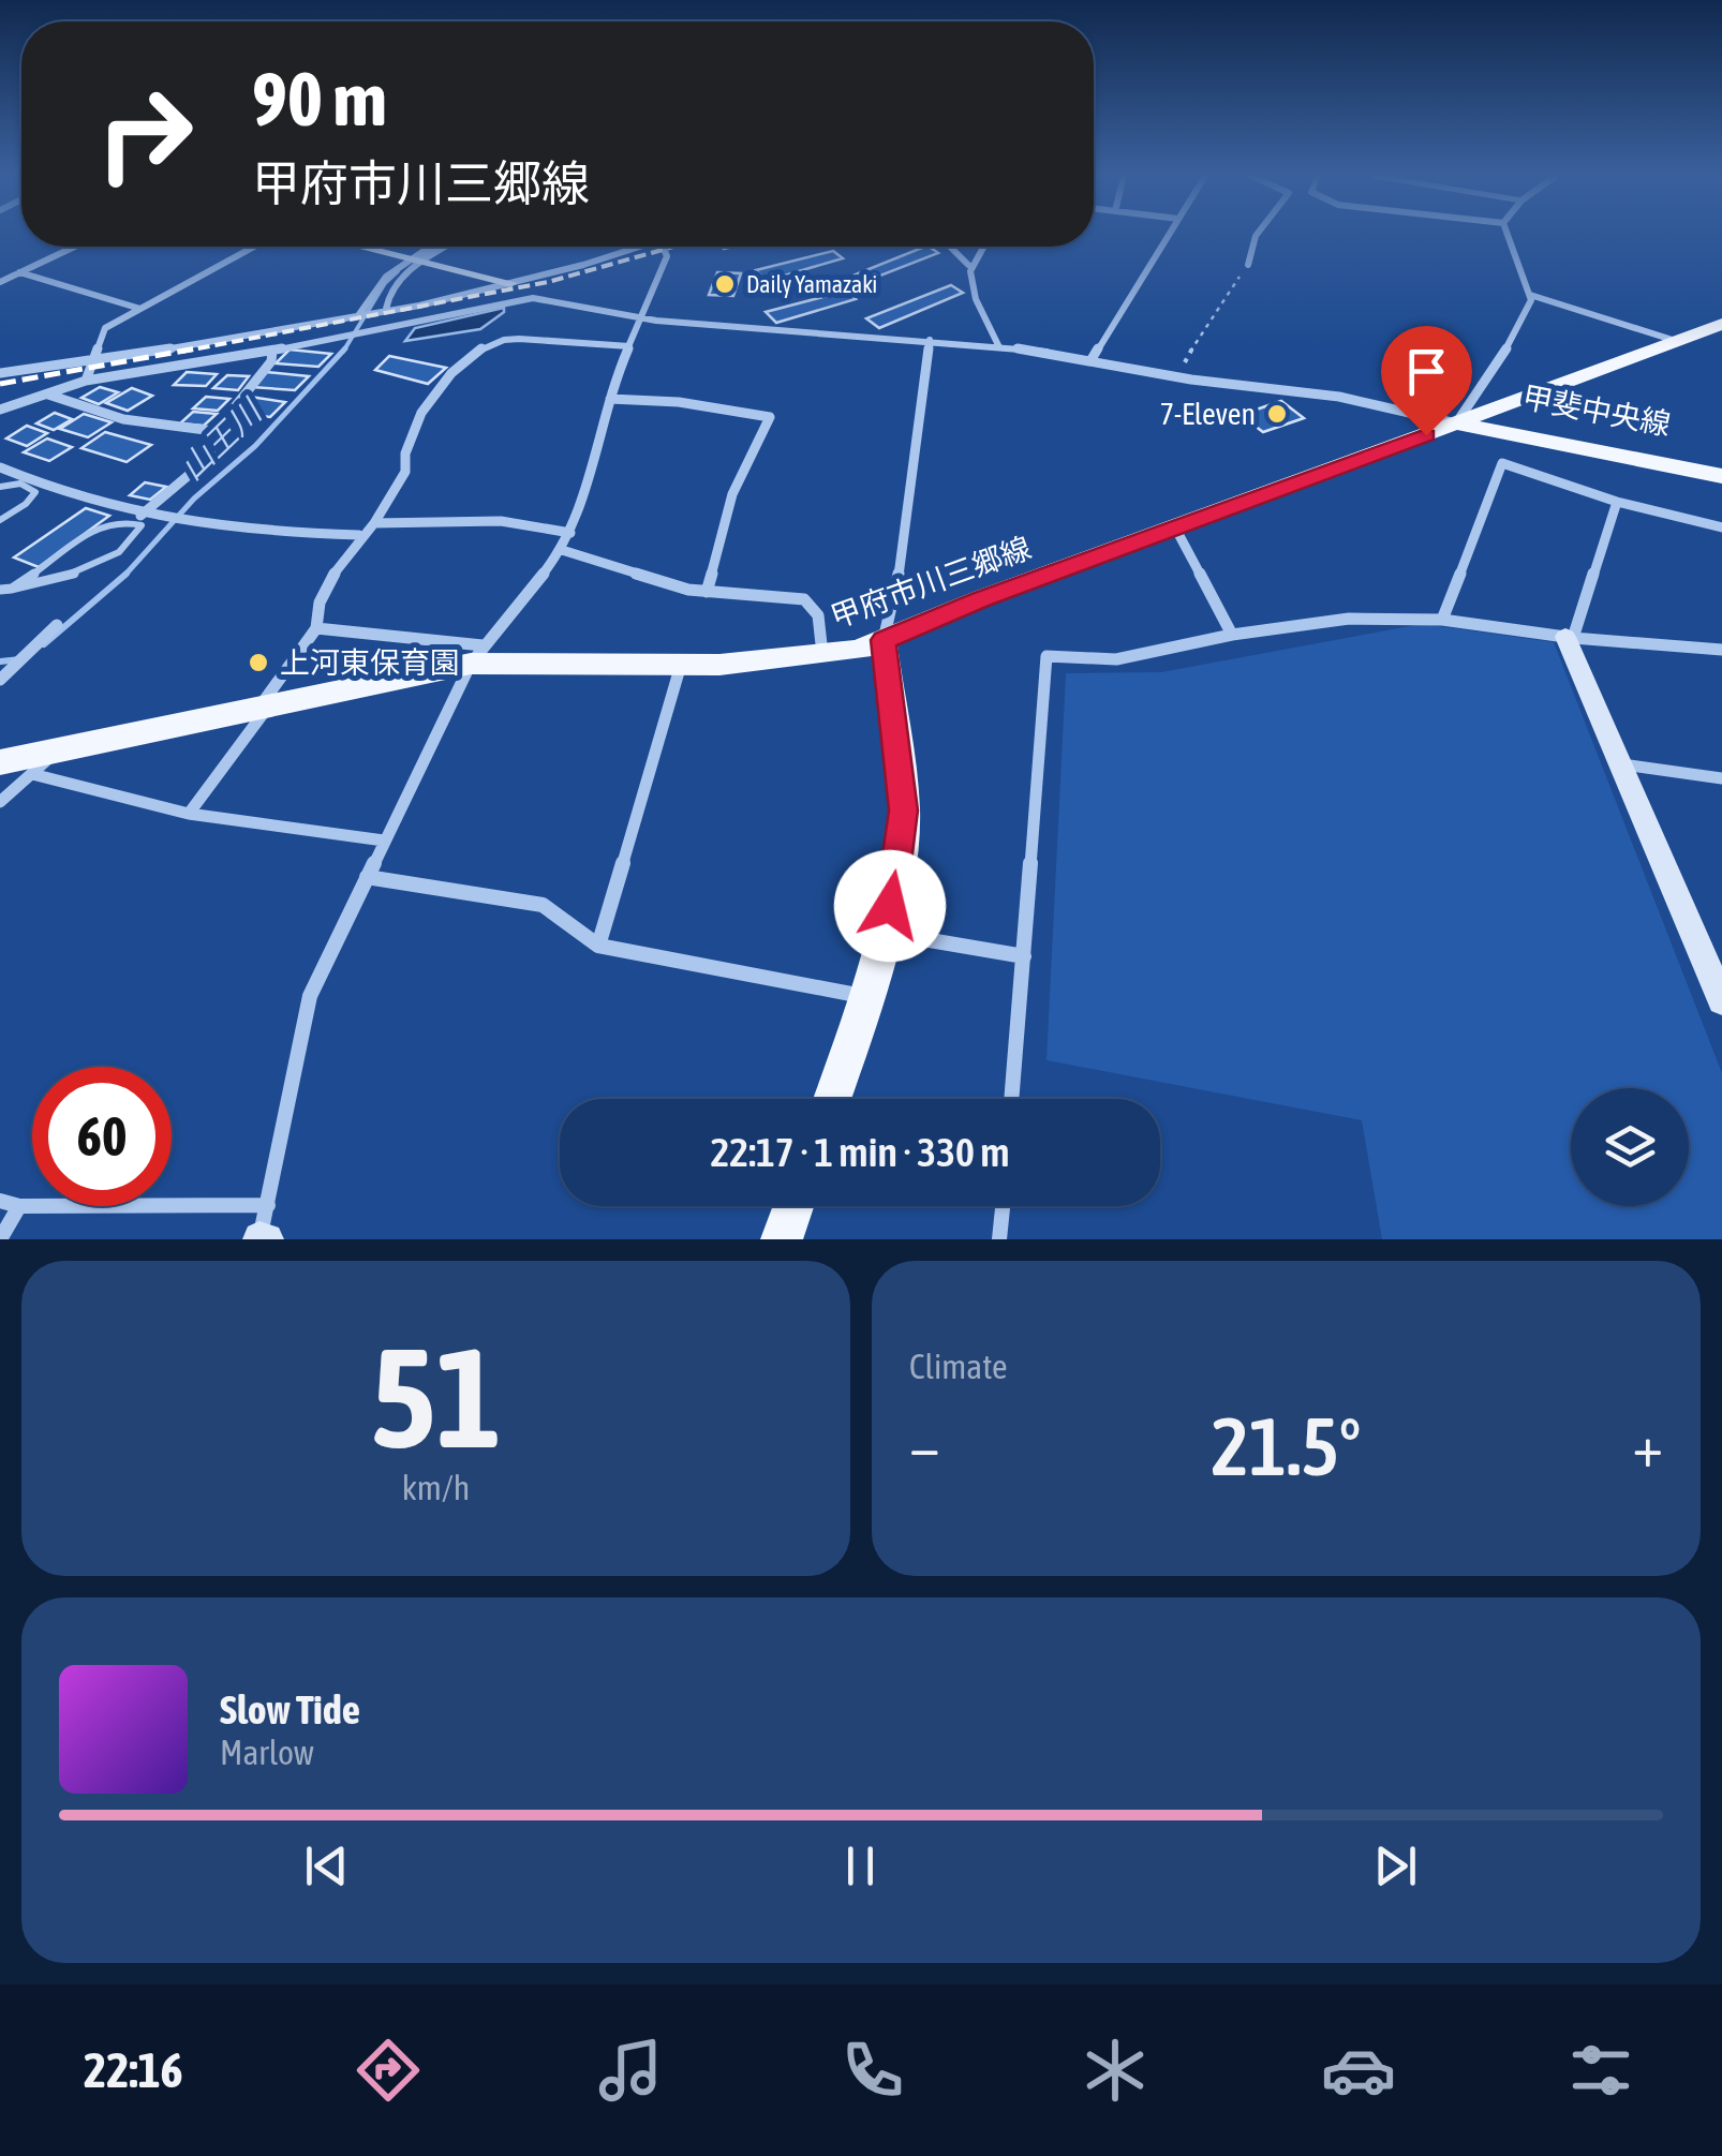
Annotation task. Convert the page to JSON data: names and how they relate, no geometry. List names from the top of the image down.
{
  "streets": {
    "main road": ["甲斐中央線", "甲府市川三郷線"]
  },
  "crossings": [
    ["甲斐中央線", "甲府市川三郷線"]
  ],
  "water": ["山王川"],
  "places": ["Daily Yamazaki", "7-Eleven", "上河東保育園"],
  "page": {
    "turn": ["90 m", "甲府市川三郷線"],
    "limit": "60",
    "trip": "22:17 · 1 min · 330 m",
    "tile": [
      ["51", "km/h"],
      "Climate"
    ],
    "heat": ["−", "21.5°", "+"],
    "song": ["Slow Tide", "Marlow"],
    "tabs": "22:16"
  }
}
